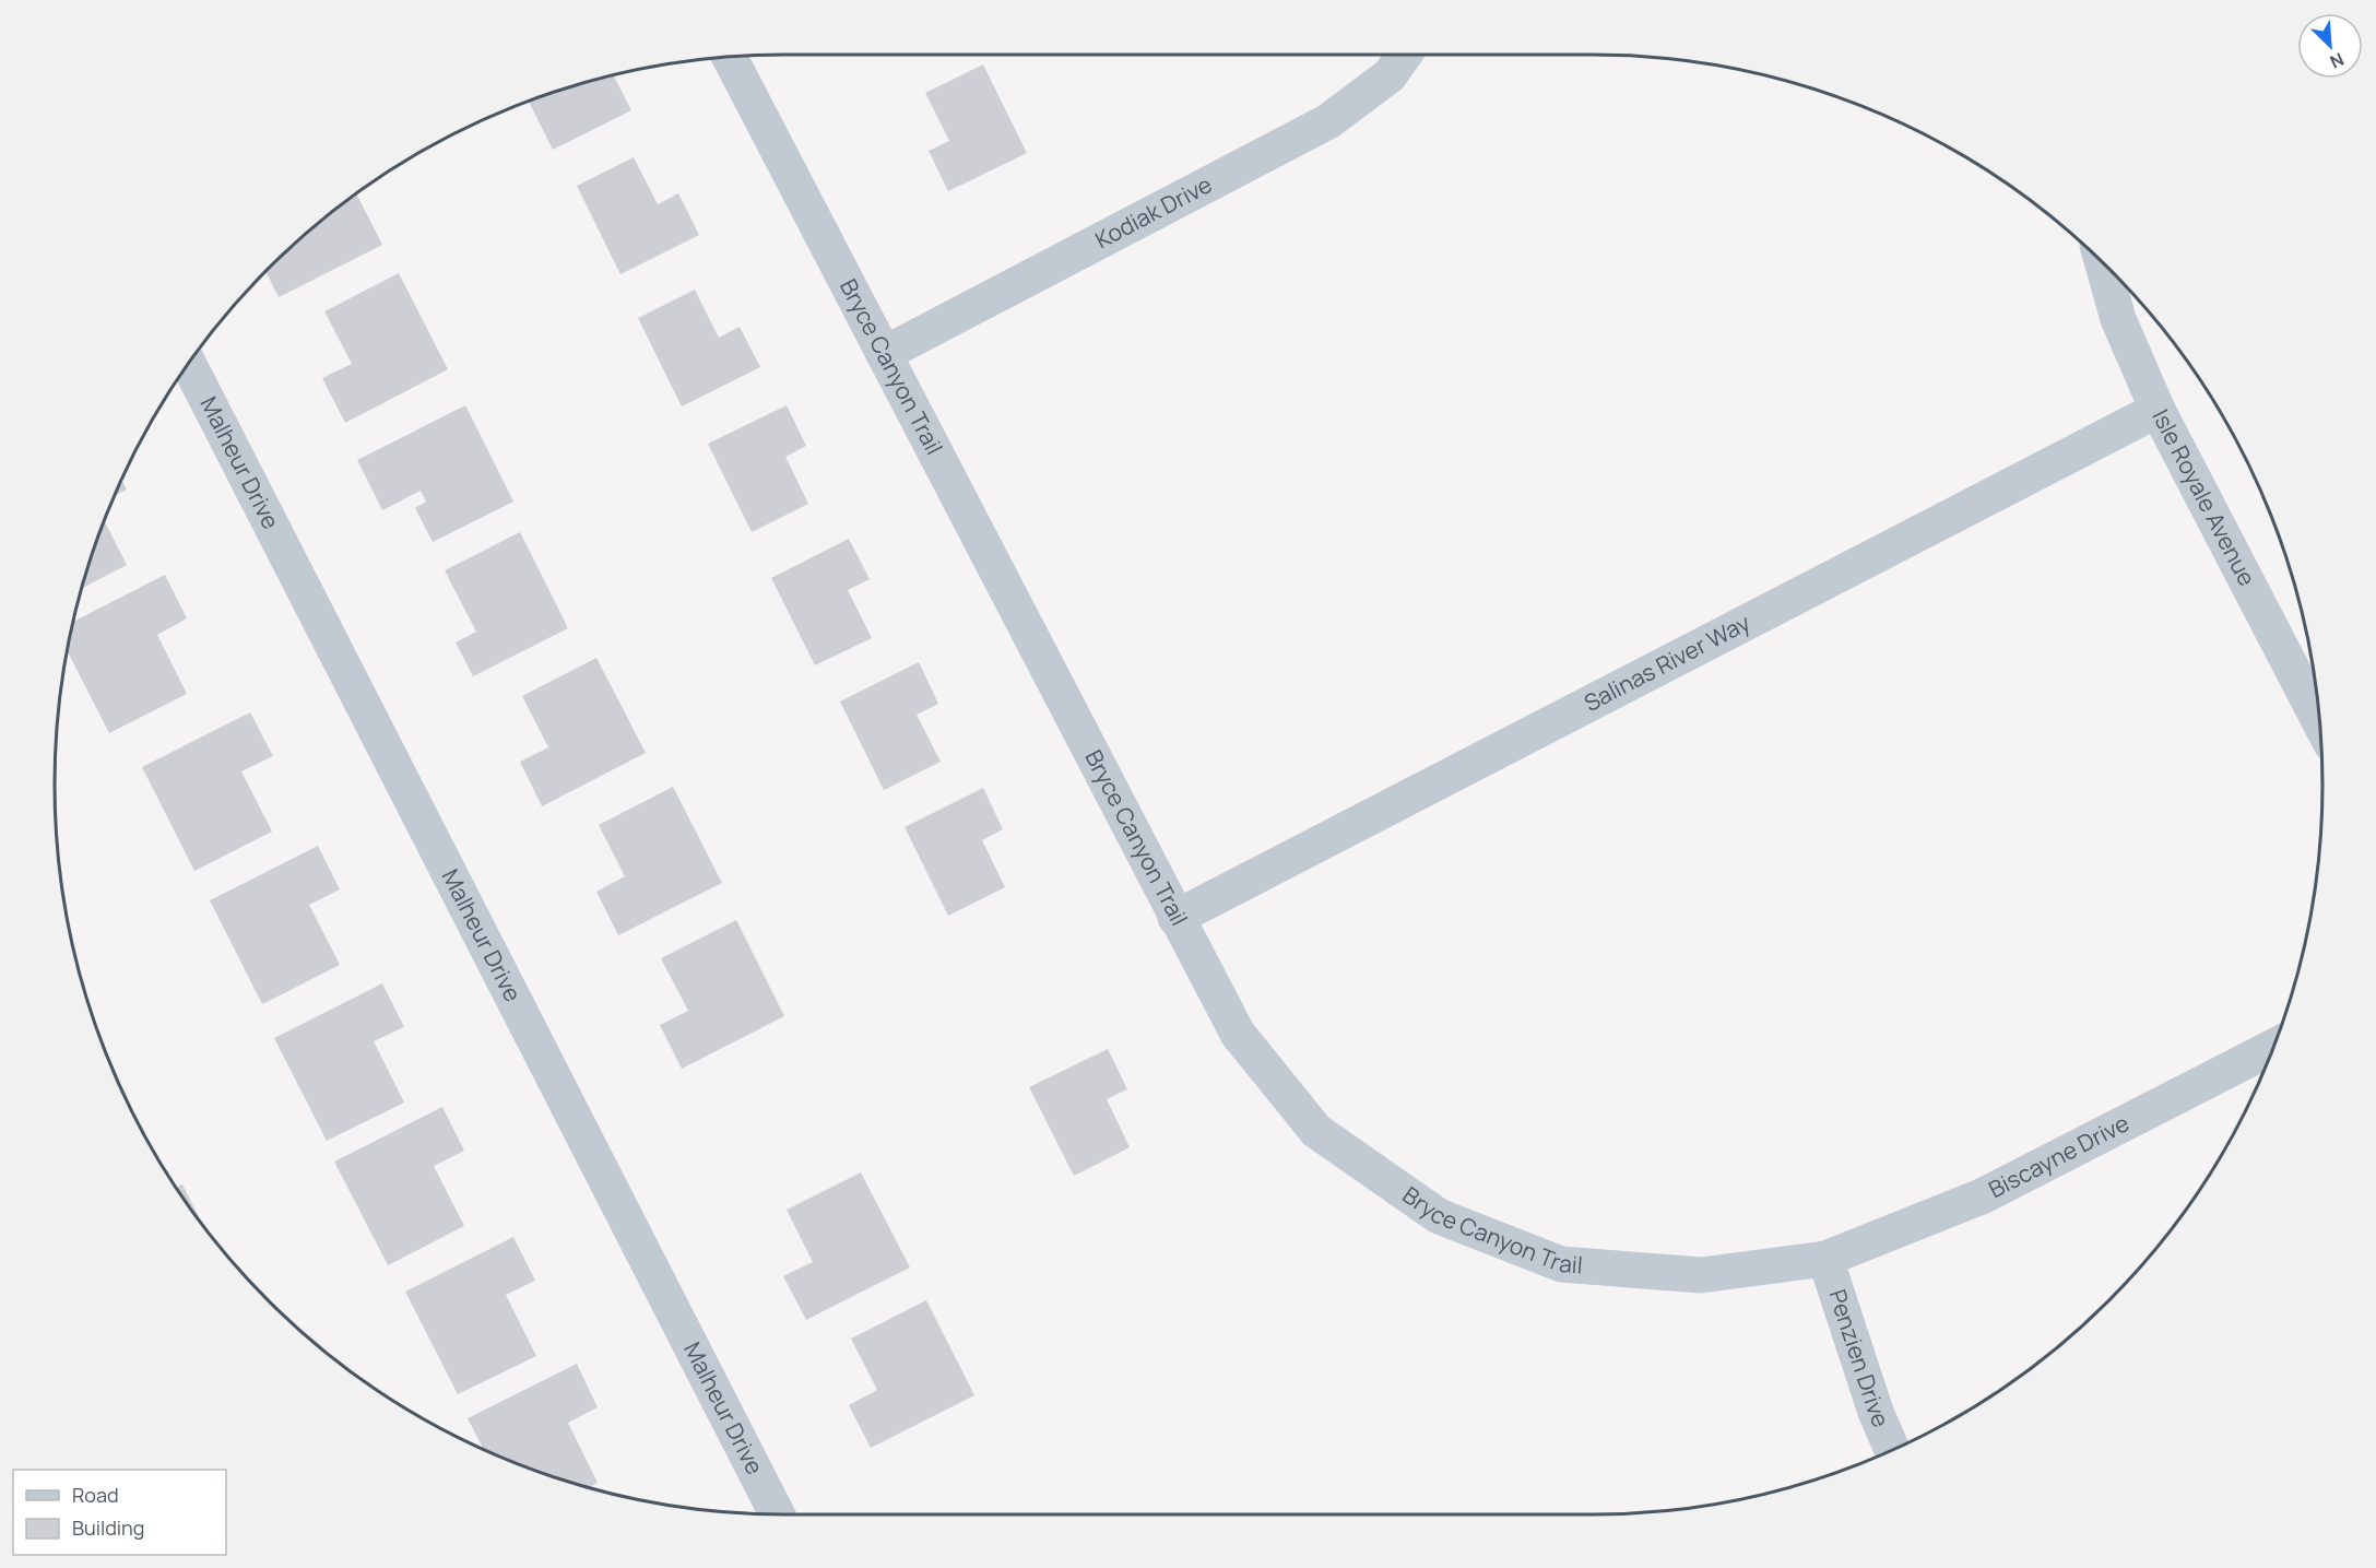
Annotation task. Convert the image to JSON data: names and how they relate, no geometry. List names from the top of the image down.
{
  "streets": {
    "street": [
      "Kodiak Drive",
      "Bryce Canyon Trail",
      "Malheur Drive",
      "Isle Royale Avenue",
      "Salinas River Way",
      "Biscayne Drive",
      "Penzien Drive"
    ]
  },
  "crossings": [
    ["Kodiak Drive", "Bryce Canyon Trail"],
    ["Bryce Canyon Trail", "Salinas River Way"],
    ["Bryce Canyon Trail", "Biscayne Drive"],
    ["Bryce Canyon Trail", "Penzien Drive"],
    ["Isle Royale Avenue", "Salinas River Way"],
    ["Biscayne Drive", "Penzien Drive"]
  ],
  "legend": ["Road", "Building"],
  "north": "bottom right"
}
